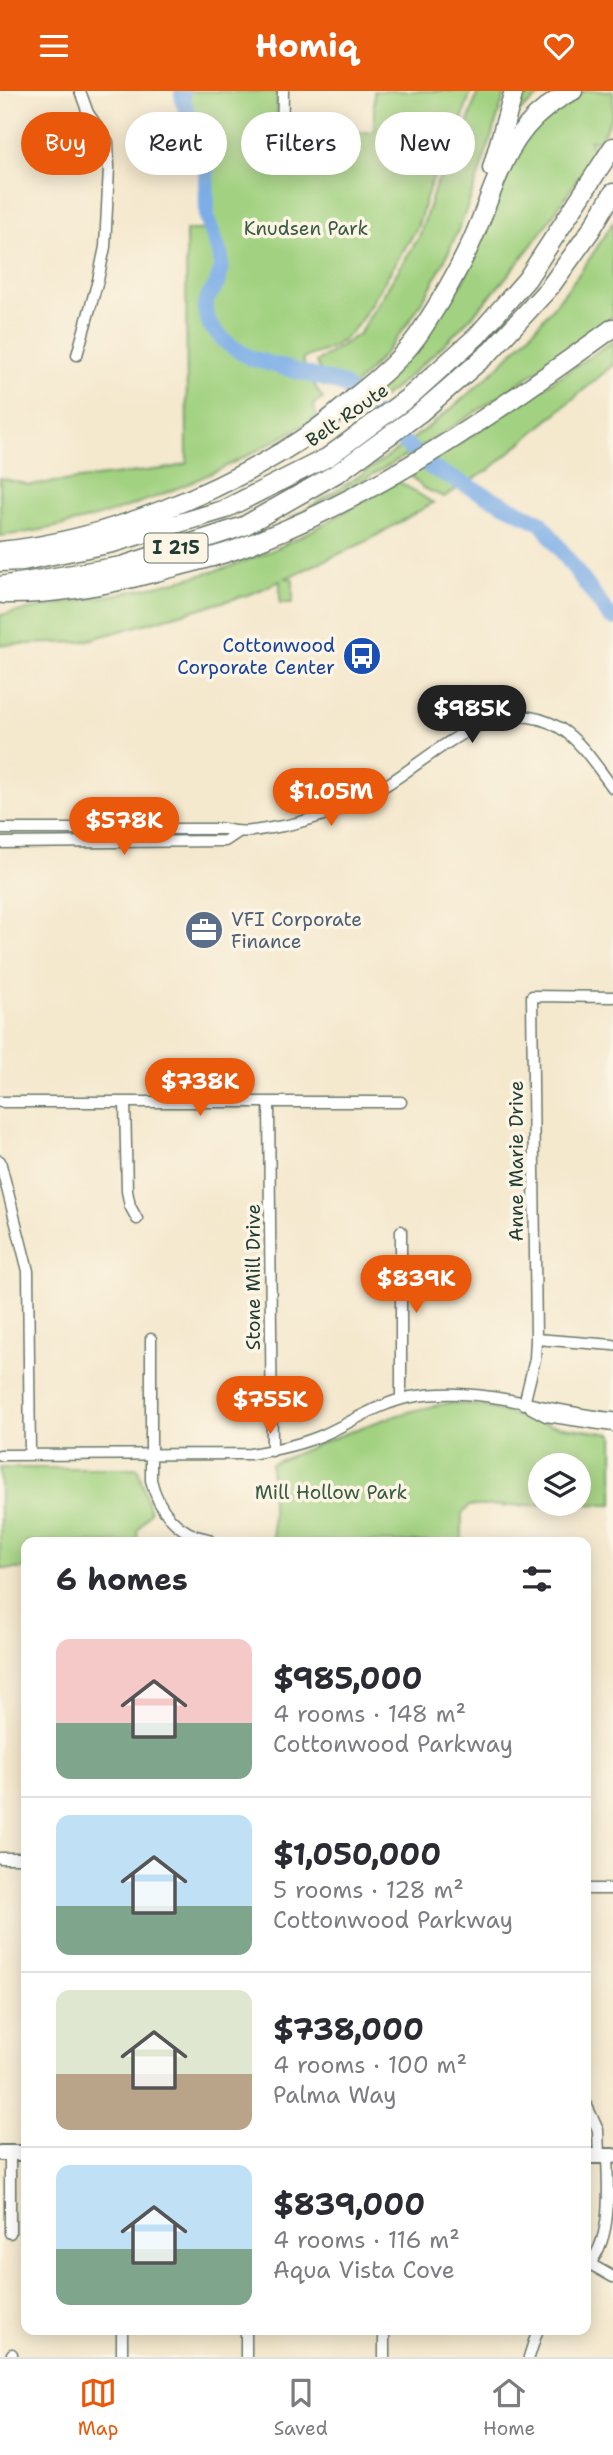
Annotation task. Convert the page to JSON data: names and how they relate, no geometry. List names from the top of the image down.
{
  "streets": {
    "highway": ["Belt Route", "I 215"],
    "street": ["Anne Marie Drive", "Stone Mill Drive"]
  },
  "parks": ["Knudsen Park", "Mill Hollow Park"],
  "places": {
    "bus stop": ["Cottonwood Corporate Center"],
    "office": ["VFI Corporate Finance"]
  },
  "page": {
    "header": "Homiq",
    "chip": [
      "Buy",
      "Rent",
      "Filters",
      "New"
    ],
    "price": [
      "$985K",
      "$1.05M",
      "$578K",
      "$738K",
      "$839K",
      "$755K"
    ],
    "heading": "6 homes",
    "list": [
      {
        "name": "$985,000",
        "note": "4 rooms · 148 m² · Cottonwood Parkway"
      },
      {
        "name": "$1,050,000",
        "note": "5 rooms · 128 m² · Cottonwood Parkway"
      },
      {
        "name": "$738,000",
        "note": "4 rooms · 100 m² · Palma Way"
      },
      {
        "name": "$839,000",
        "note": "4 rooms · 116 m² · Aqua Vista Cove"
      }
    ],
    "tabs": ["Map", "Saved", "Home"]
  }
}
